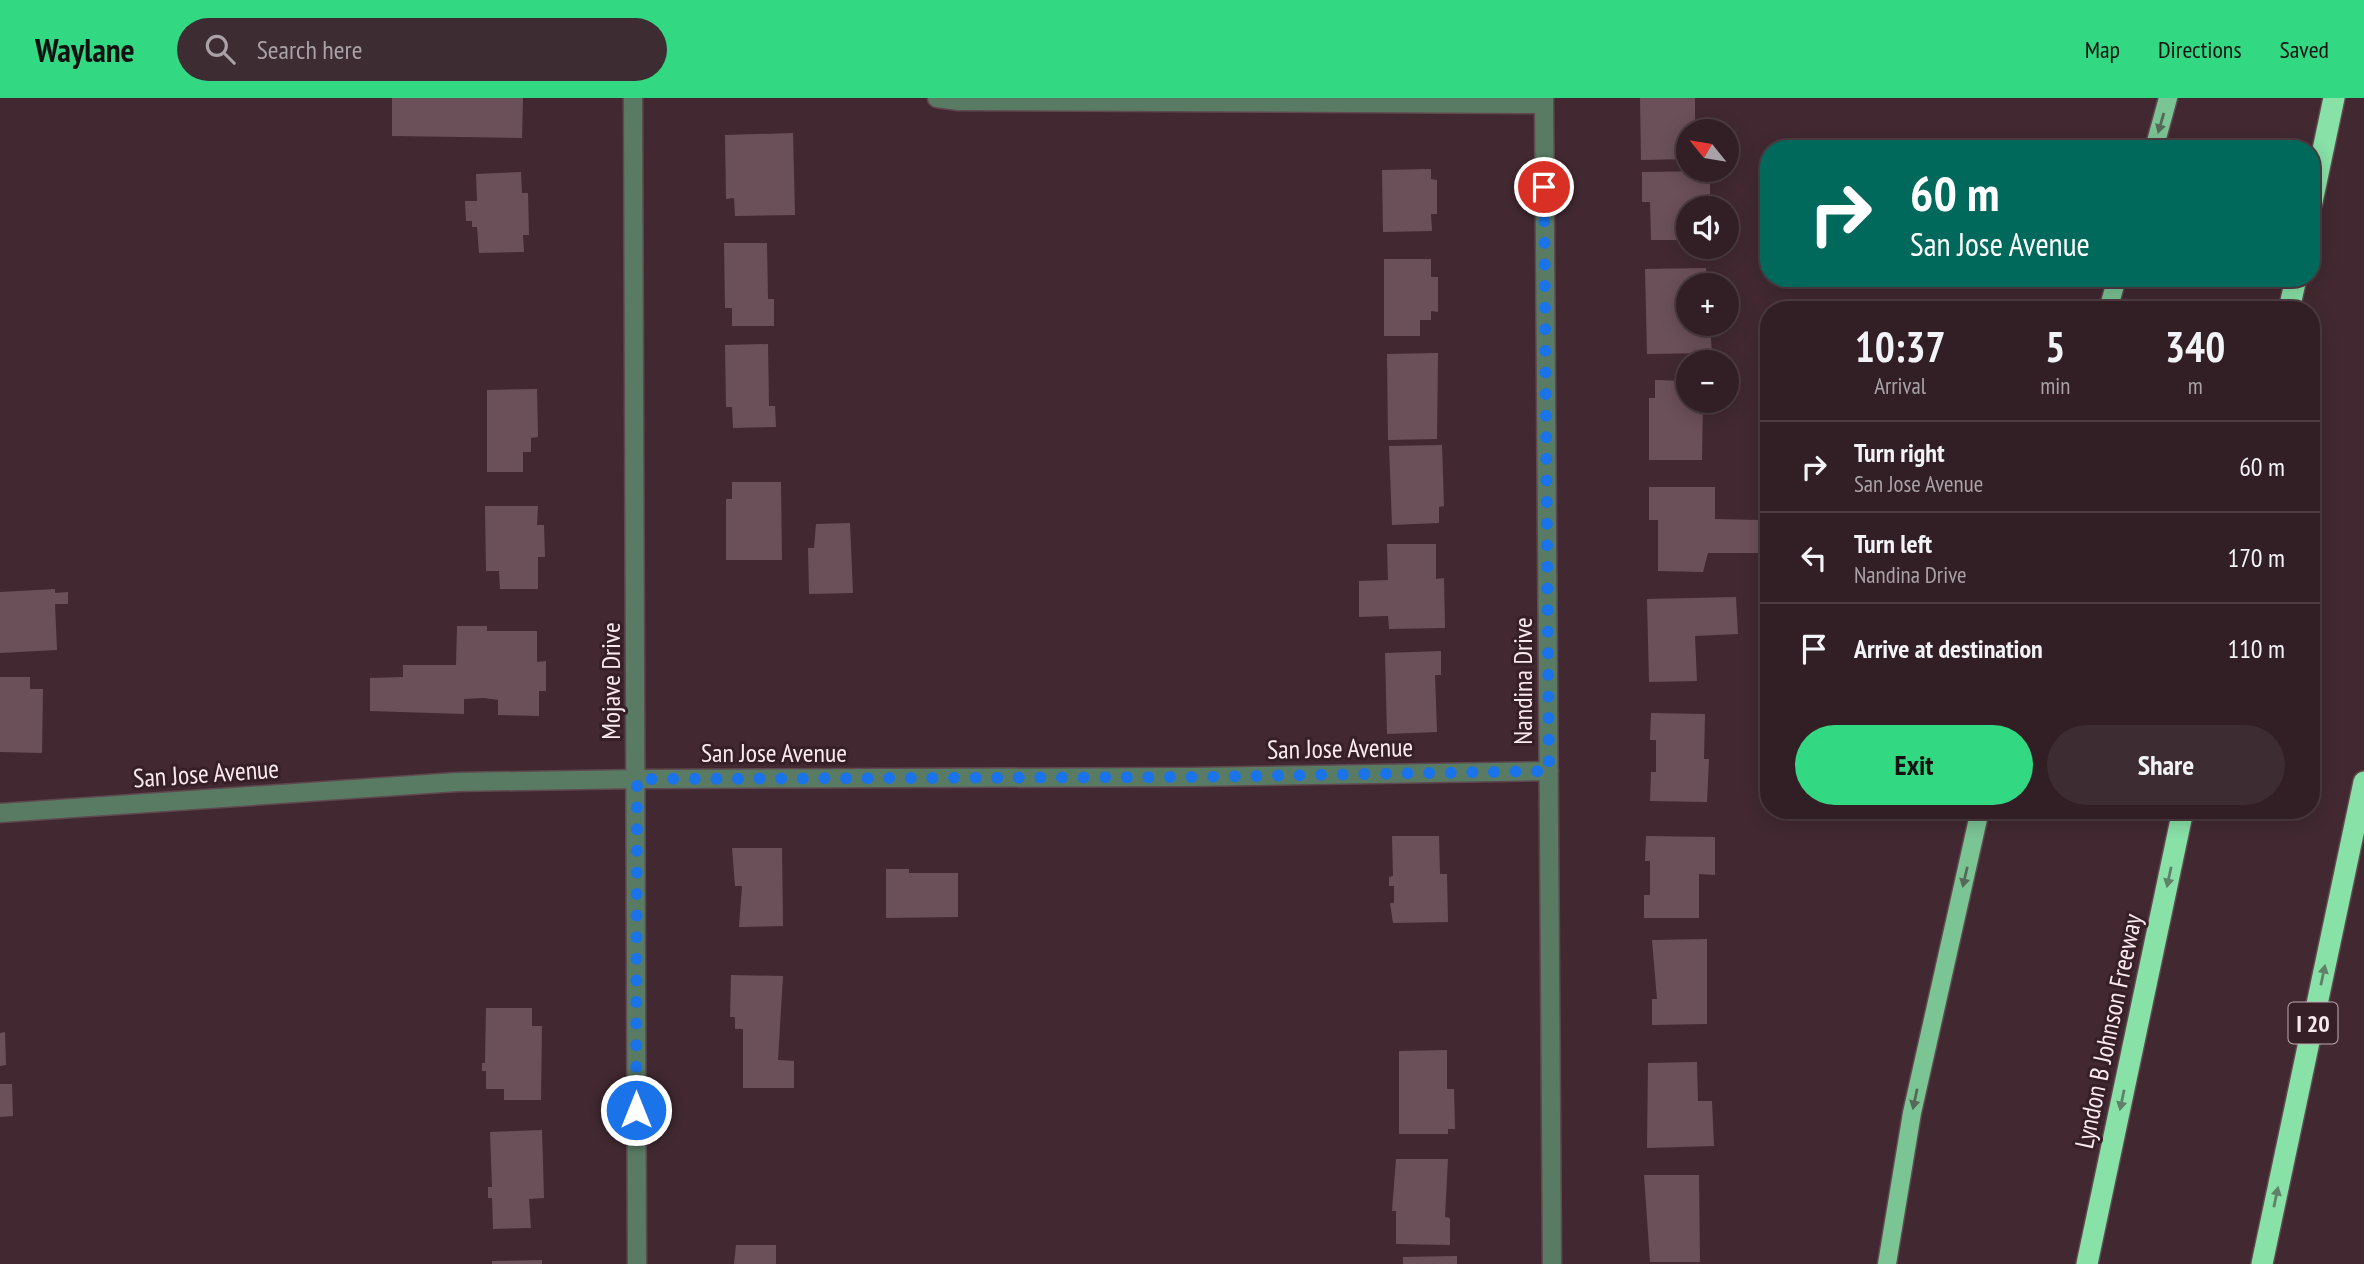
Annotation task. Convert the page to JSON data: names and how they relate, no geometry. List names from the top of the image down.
{
  "streets": {
    "highway": ["I 20", "Lyndon B Johnson Freeway"],
    "street": ["Mojave Drive", "Nandina Drive", "San Jose Avenue"]
  },
  "crossings": [
    ["Mojave Drive", "San Jose Avenue"],
    ["Nandina Drive", "San Jose Avenue"]
  ],
  "north": "top left",
  "page": {
    "header": "Waylane",
    "search": "Search here",
    "nav": ["Map", "Directions", "Saved"],
    "map_buttons": ["+", "−"],
    "turn": ["60 m", "San Jose Avenue"],
    "eta": [
      "10:37",
      "Arrival",
      "5",
      "min",
      "340",
      "m"
    ],
    "list": [
      {
        "name": "Turn right",
        "note": "San Jose Avenue",
        "value": "60 m"
      },
      {
        "name": "Turn left",
        "note": "Nandina Drive",
        "value": "170 m"
      },
      {
        "name": "Arrive at destination",
        "value": "110 m"
      }
    ],
    "buttons": ["Exit", "Share"]
  }
}
